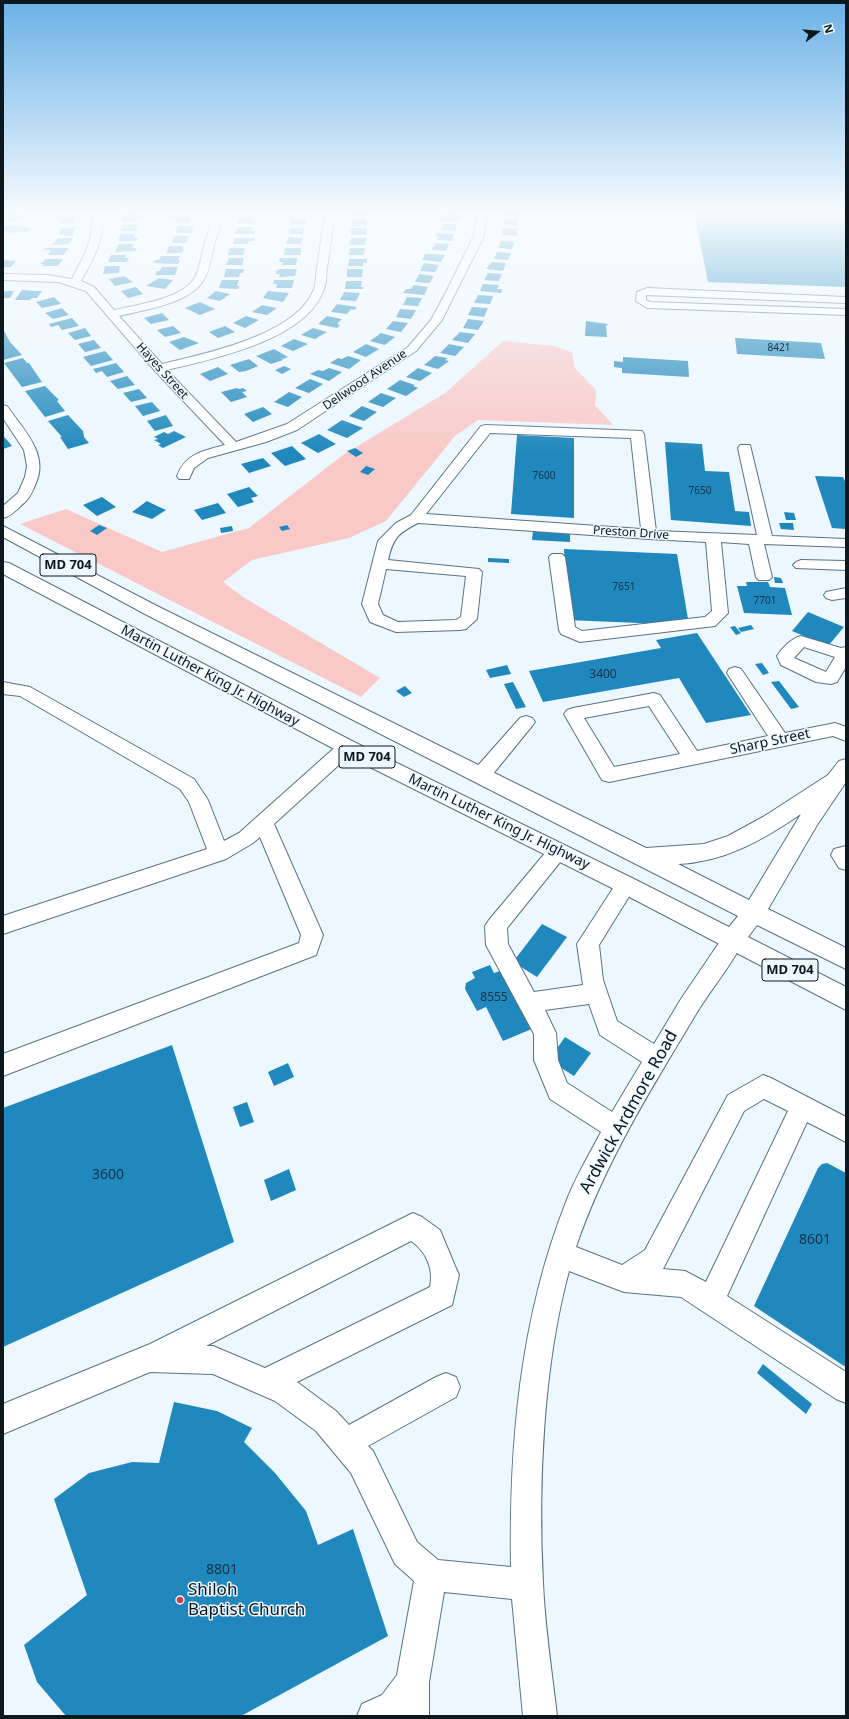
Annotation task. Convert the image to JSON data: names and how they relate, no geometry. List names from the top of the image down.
{
  "streets": {
    "main road": ["MD 704", "Martin Luther King Jr. Highway", "Ardwick Ardmore Road"],
    "street": [
      "Hayes Street",
      "Dellwood Avenue",
      "Preston Drive",
      "Sharp Street"
    ]
  },
  "crossings": [
    ["Hayes Street", "Dellwood Avenue"],
    ["MD 704", "Ardwick Ardmore Road"],
    ["Martin Luther King Jr. Highway", "Ardwick Ardmore Road"]
  ],
  "places": ["Shiloh Baptist Church"],
  "house_numbers": [
    "8421",
    "7600",
    "7650",
    "7651",
    "7701",
    "3400",
    "8555",
    "3600",
    "8601",
    "8801"
  ],
  "north": "right"
}
